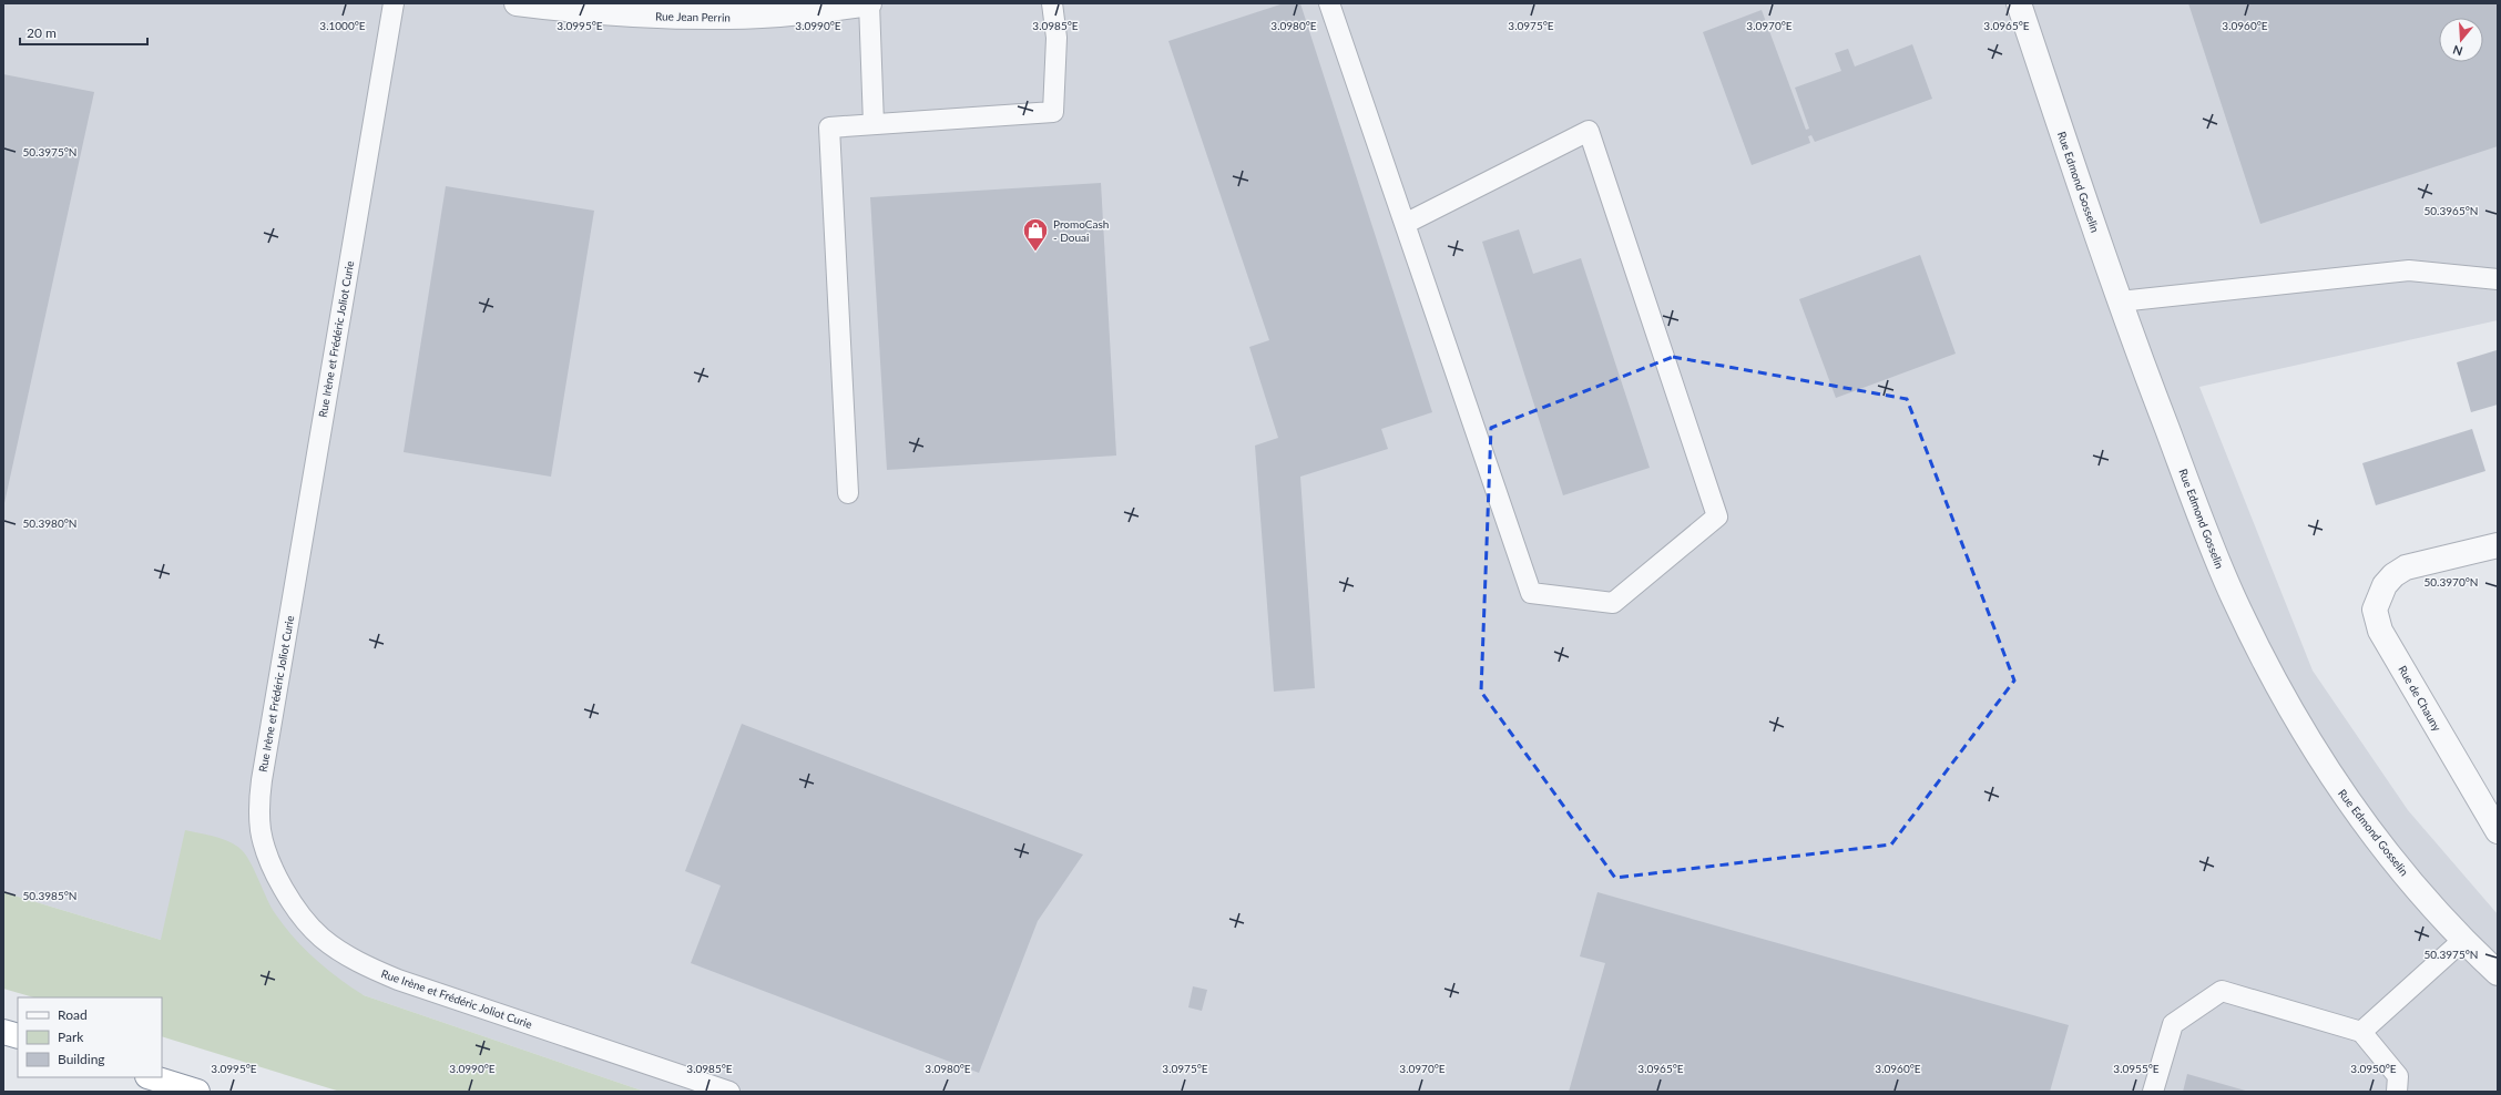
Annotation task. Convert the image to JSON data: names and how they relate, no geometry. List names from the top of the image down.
{
  "streets": {
    "street": ["Rue Jean Perrin", "Rue Edmond Gosselin", "Rue de Chauny"],
    "lane": ["Rue Irène et Frédéric Joliot Curie"]
  },
  "places": {
    "shop": ["PromoCash - Douai"]
  },
  "legend": ["Road", "Park", "Building"],
  "scale_bar": "20 m",
  "north": "bottom",
  "coordinates": [
    "3.1000°E",
    "3.0995°E",
    "3.0990°E",
    "3.0985°E",
    "3.0980°E",
    "3.0975°E",
    "3.0970°E",
    "3.0965°E",
    "3.0960°E",
    "50.3975°N",
    "50.3965°N",
    "50.3980°N",
    "50.3970°N",
    "50.3985°N",
    "3.0950°E",
    "3.0955°E"
  ]
}
